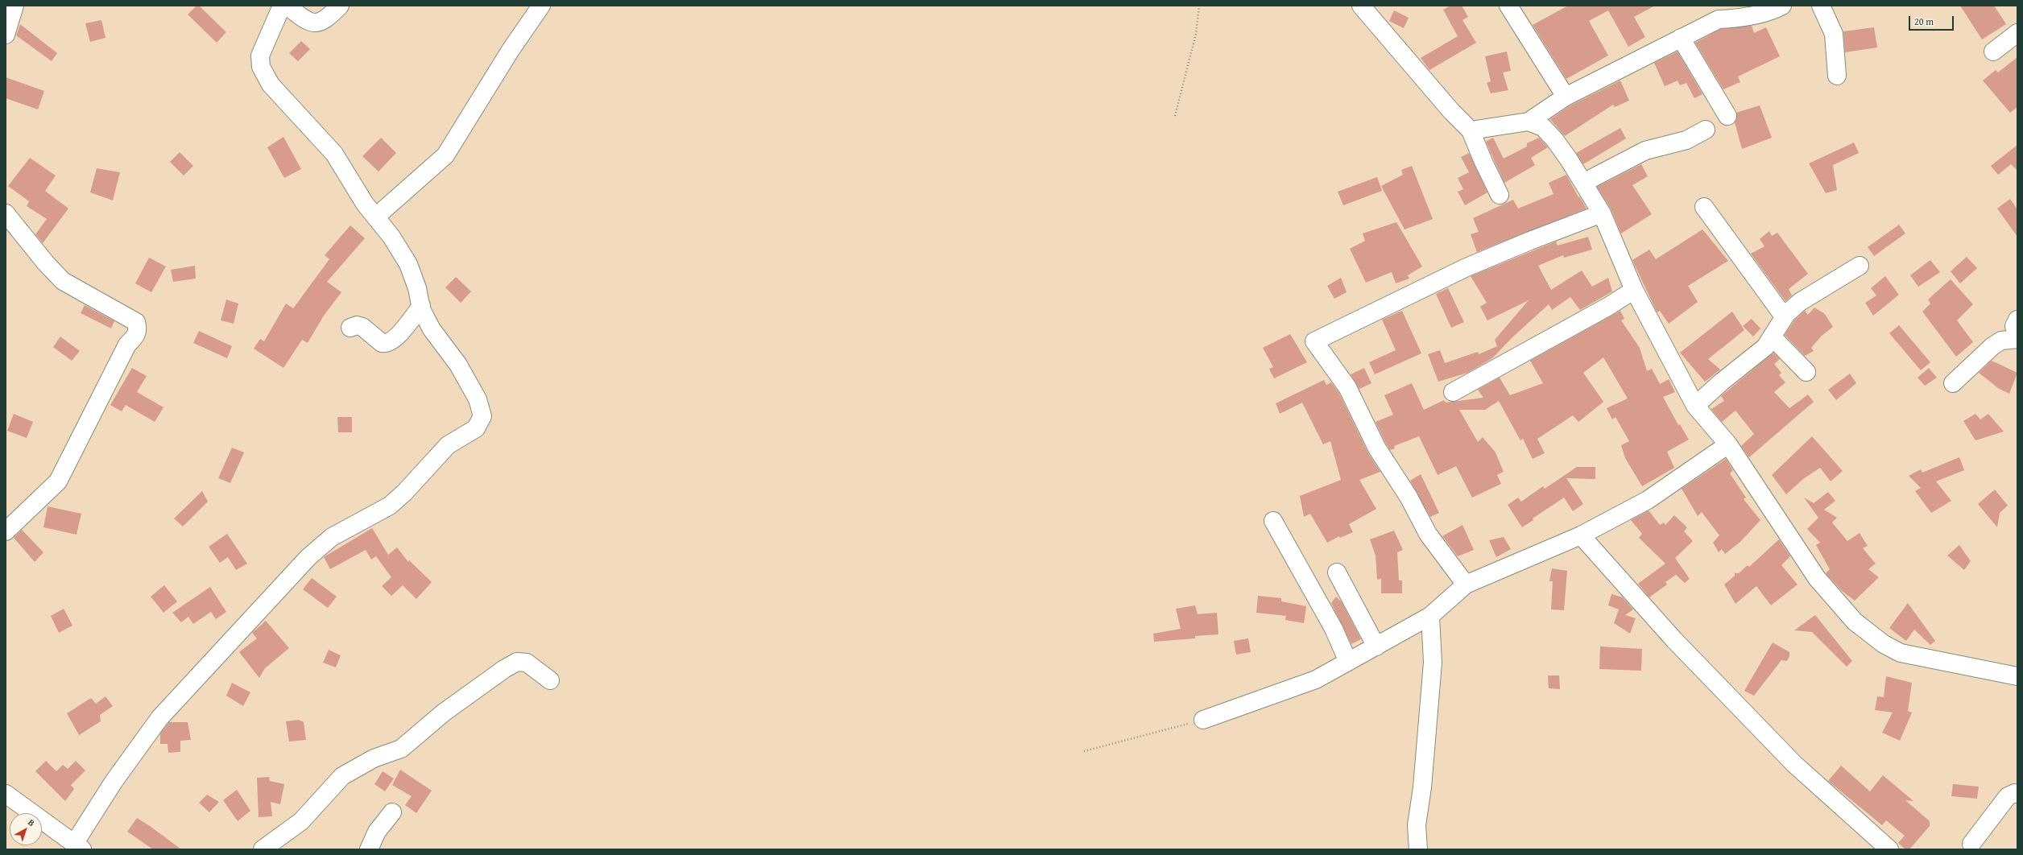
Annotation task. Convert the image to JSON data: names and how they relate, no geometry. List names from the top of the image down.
{
  "scale_bar": "20 m",
  "north": "top right"
}
